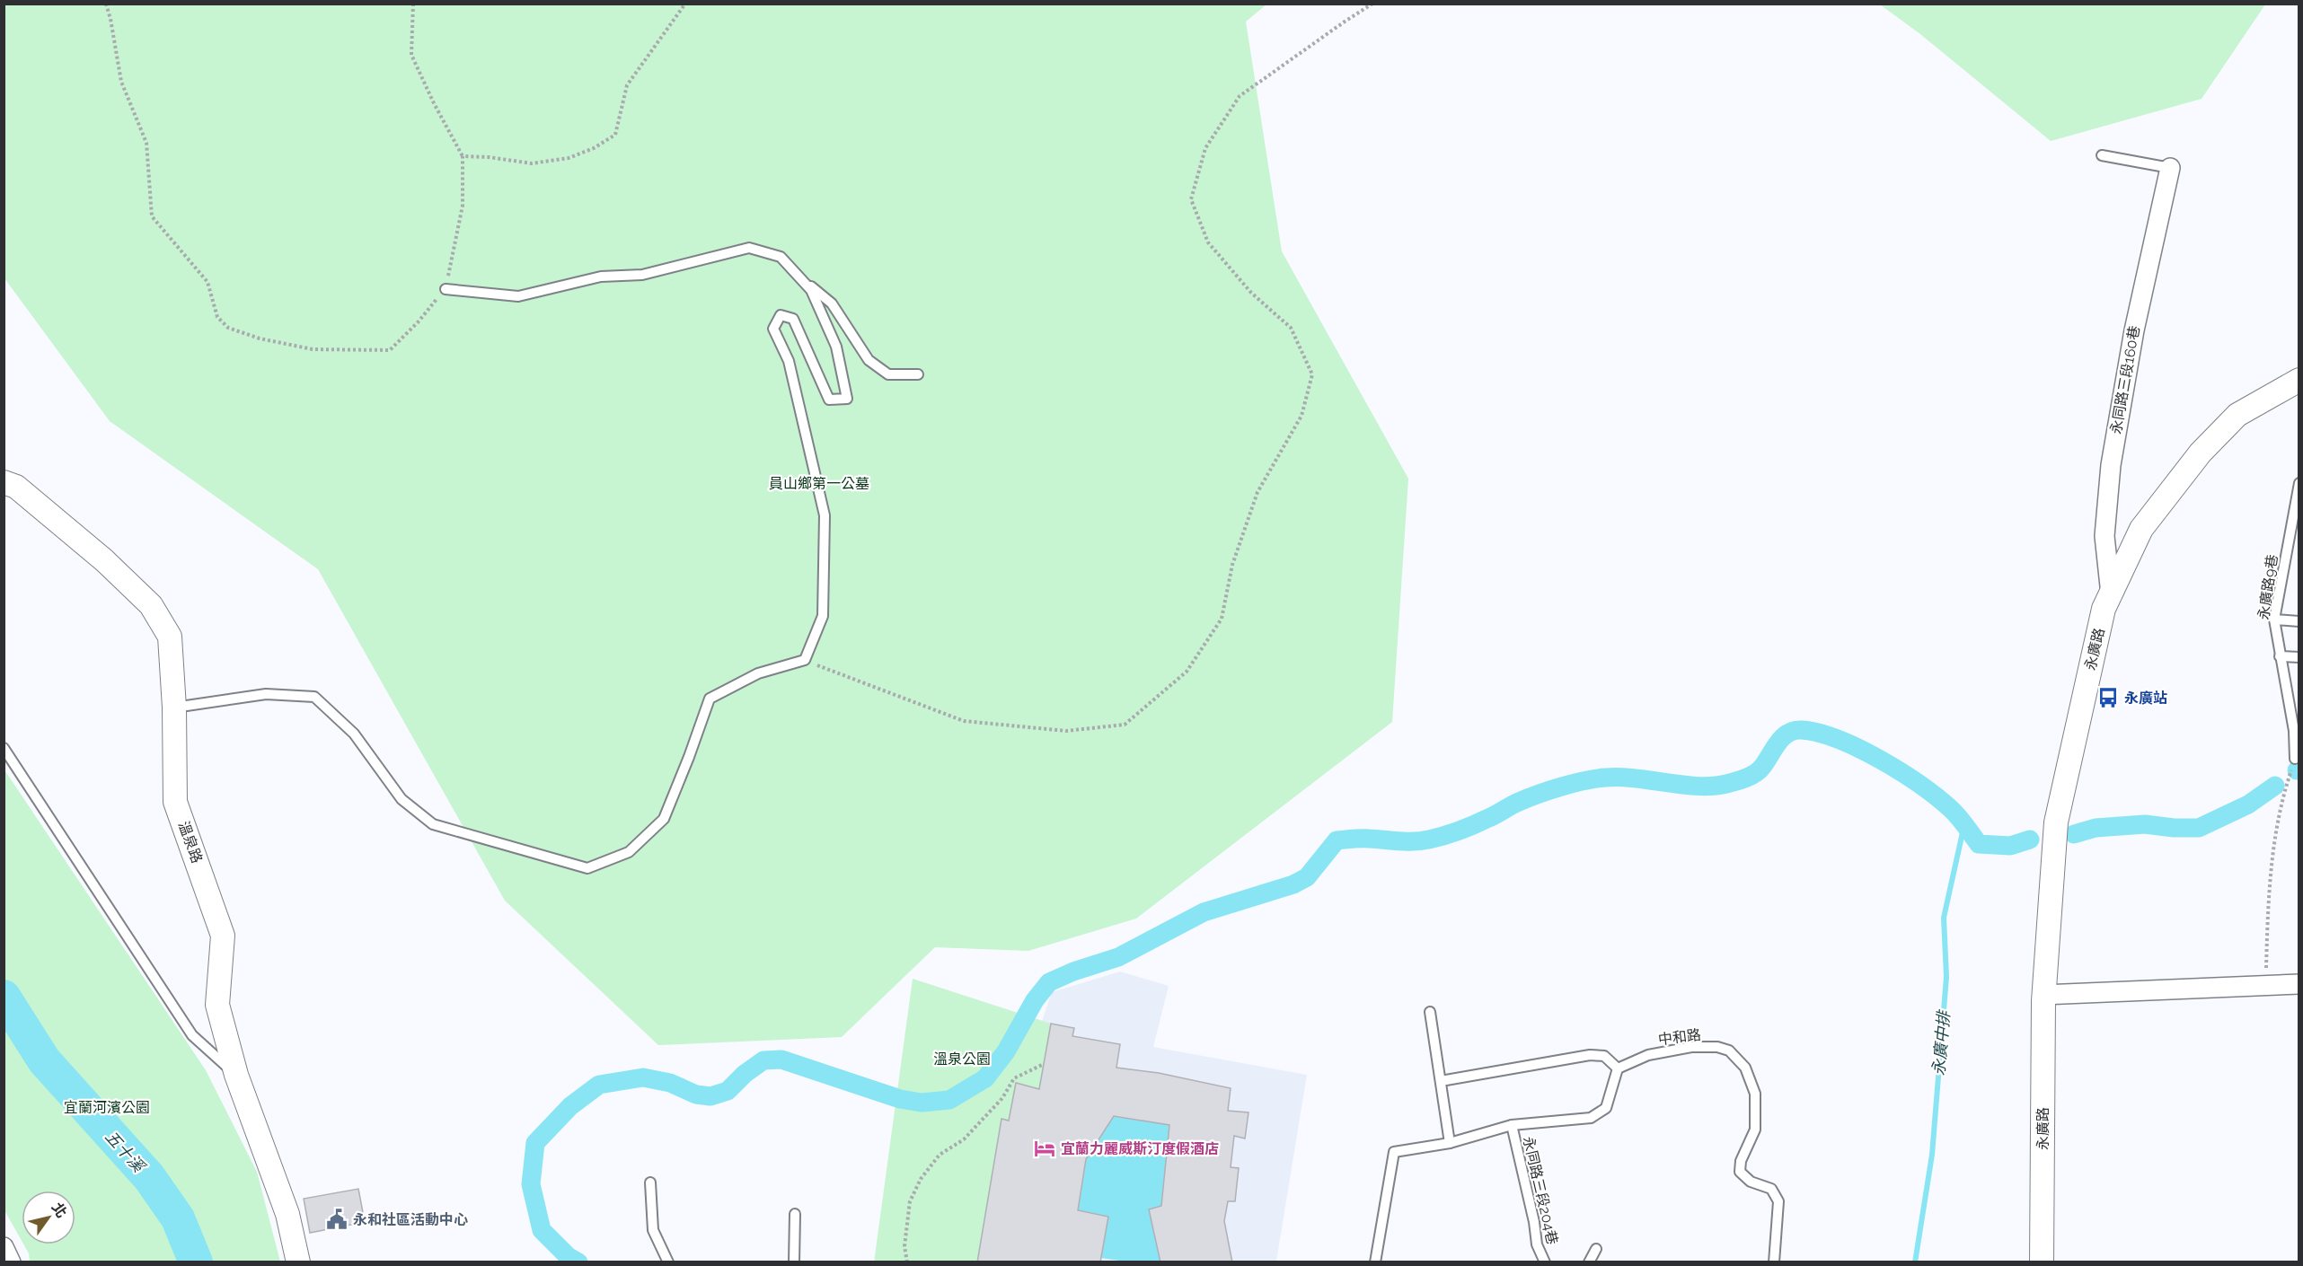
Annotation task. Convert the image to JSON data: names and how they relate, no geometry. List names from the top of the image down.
{
  "streets": {
    "street": ["永同路三段160巷", "永廣路", "溫泉路"],
    "lane": ["永廣路9巷", "中和路", "永同路三段204巷"]
  },
  "crossings": [
    ["永同路三段160巷", "永廣路"]
  ],
  "water": ["永廣中排", "五十溪"],
  "parks": ["員山鄉第一公墓", "溫泉公園", "宜蘭河濱公園"],
  "places": {
    "bus stop": ["永廣站"],
    "hotel": ["宜蘭力麗威斯汀度假酒店"],
    "public building": ["永和社區活動中心"]
  },
  "north": "top right"
}
